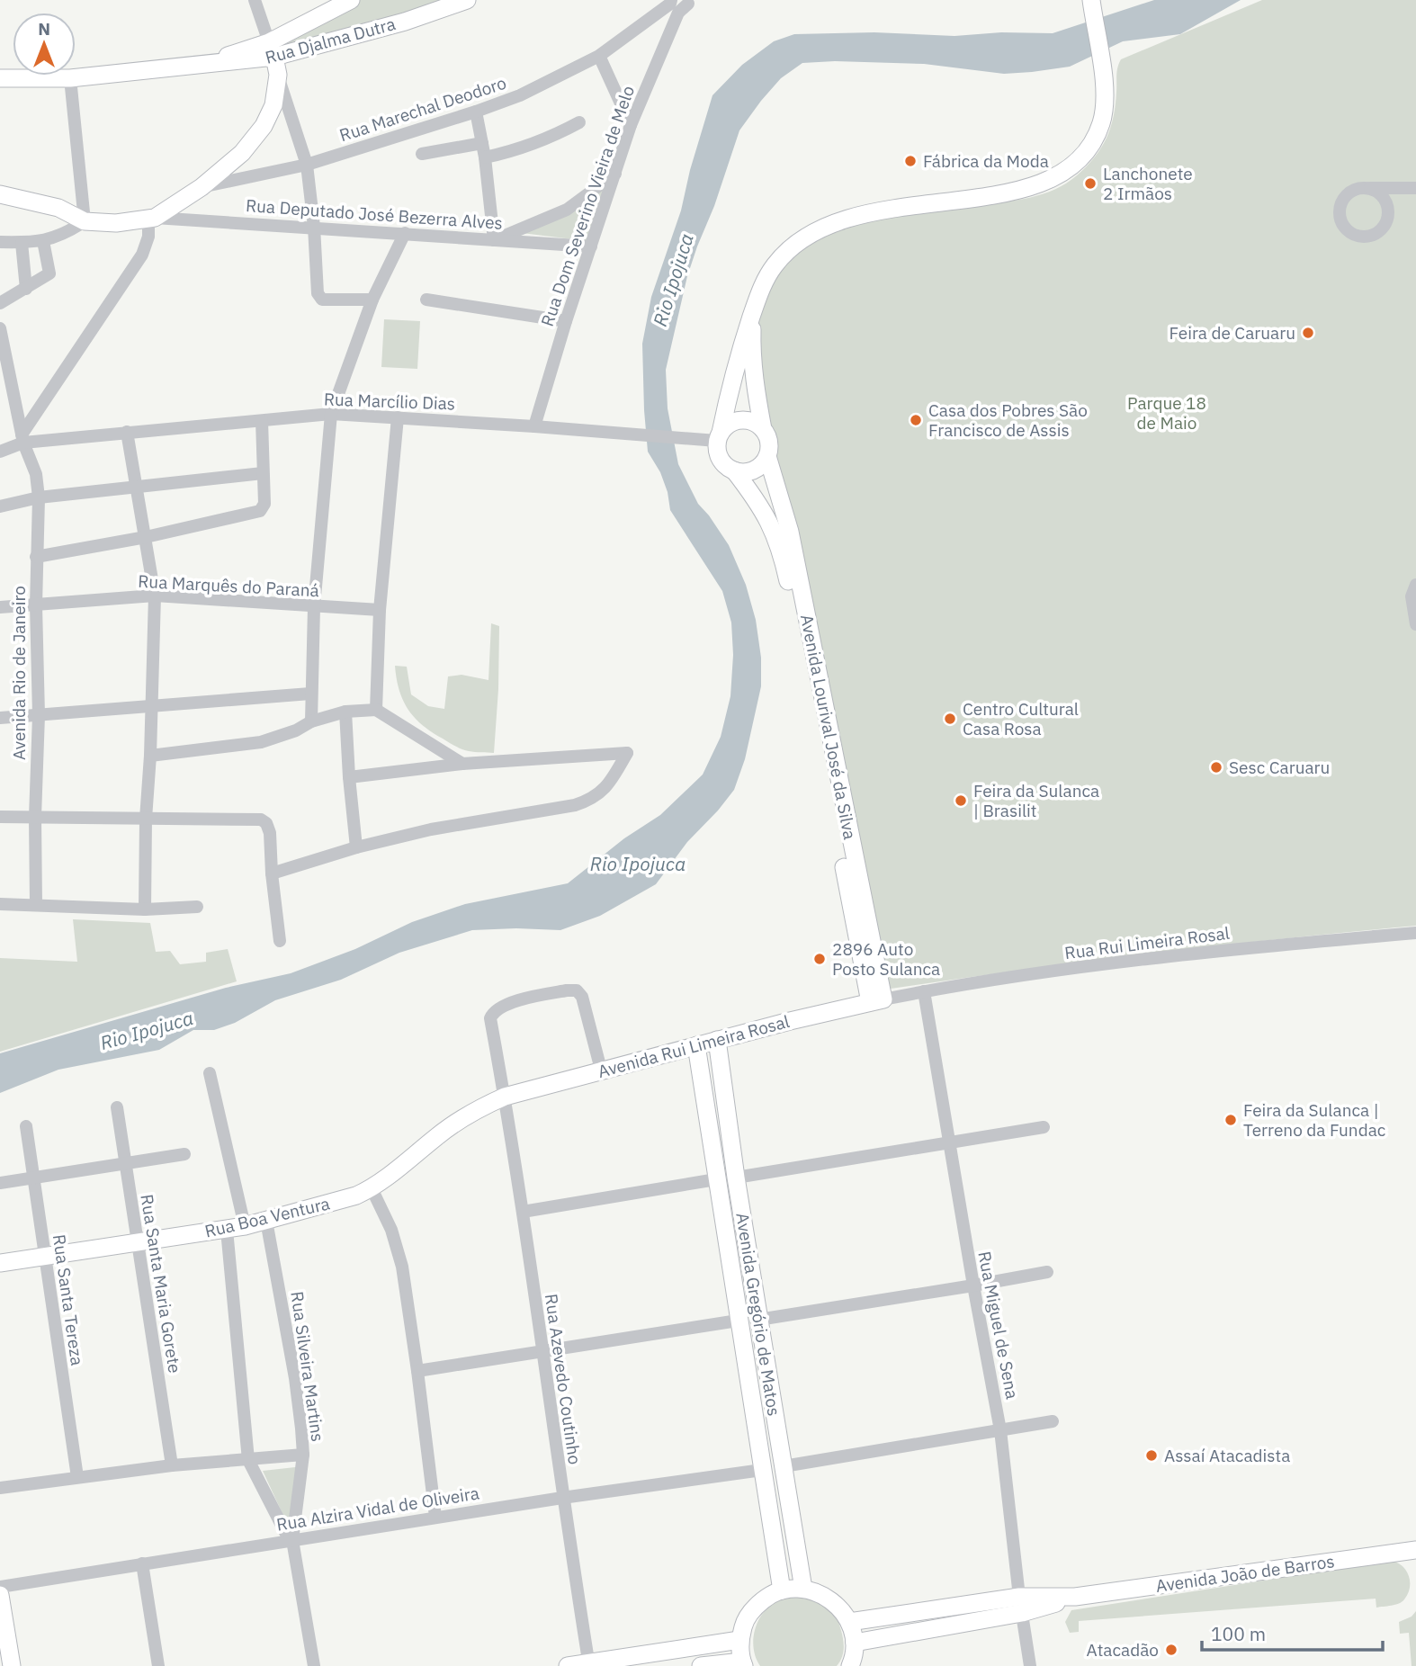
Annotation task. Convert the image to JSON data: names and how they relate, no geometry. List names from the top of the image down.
{
  "streets": {
    "street": [
      "Rua Djalma Dutra",
      "Rua Marechal Deodoro",
      "Rua Dom Severino Vieira de Melo",
      "Rua Deputado José Bezerra Alves",
      "Rua Marcílio Dias",
      "Rua Marquês do Paraná",
      "Avenida Rio de Janeiro",
      "Avenida Lourival José da Silva",
      "Rua Rui Limeira Rosal",
      "Avenida Rui Limeira Rosal",
      "Rua Boa Ventura",
      "Rua Santa Maria Gorete",
      "Rua Santa Tereza",
      "Avenida Gregório de Matos",
      "Rua Miguel de Sena",
      "Rua Silveira Martins",
      "Rua Azevedo Coutinho",
      "Rua Alzira Vidal de Oliveira",
      "Avenida João de Barros"
    ]
  },
  "crossings": [
    ["Rua Dom Severino Vieira de Melo", "Rua Deputado José Bezerra Alves"],
    ["Rua Dom Severino Vieira de Melo", "Rua Marcílio Dias"],
    ["Rua Marcílio Dias", "Avenida Rio de Janeiro"],
    ["Rua Marcílio Dias", "Avenida Lourival José da Silva"],
    ["Rua Marquês do Paraná", "Avenida Rio de Janeiro"],
    ["Avenida Lourival José da Silva", "Rua Rui Limeira Rosal"],
    ["Avenida Lourival José da Silva", "Avenida Rui Limeira Rosal"],
    ["Rua Rui Limeira Rosal", "Avenida Rui Limeira Rosal"],
    ["Rua Rui Limeira Rosal", "Rua Miguel de Sena"],
    ["Avenida Rui Limeira Rosal", "Rua Boa Ventura"],
    ["Avenida Rui Limeira Rosal", "Avenida Gregório de Matos"],
    ["Avenida Rui Limeira Rosal", "Rua Azevedo Coutinho"],
    ["Rua Boa Ventura", "Rua Santa Maria Gorete"],
    ["Rua Boa Ventura", "Rua Santa Tereza"],
    ["Rua Boa Ventura", "Rua Silveira Martins"],
    ["Rua Boa Ventura", "Rua Azevedo Coutinho"],
    ["Avenida Gregório de Matos", "Rua Alzira Vidal de Oliveira"],
    ["Rua Miguel de Sena", "Avenida João de Barros"],
    ["Rua Silveira Martins", "Rua Alzira Vidal de Oliveira"],
    ["Rua Azevedo Coutinho", "Rua Alzira Vidal de Oliveira"]
  ],
  "water": ["Rio Ipojuca"],
  "parks": ["Parque 18 de Maio"],
  "places": [
    "Fábrica da Moda",
    "Lanchonete 2 Irmãos",
    "Feira de Caruaru",
    "Casa dos Pobres São Francisco de Assis",
    "Centro Cultural Casa Rosa",
    "Sesc Caruaru",
    "Feira da Sulanca | Brasilit",
    "2896 Auto Posto Sulanca",
    "Feira da Sulanca | Terreno da Fundac",
    "Assaí Atacadista",
    "Atacadão"
  ],
  "scale_bar": "100 m",
  "north": "top"
}
